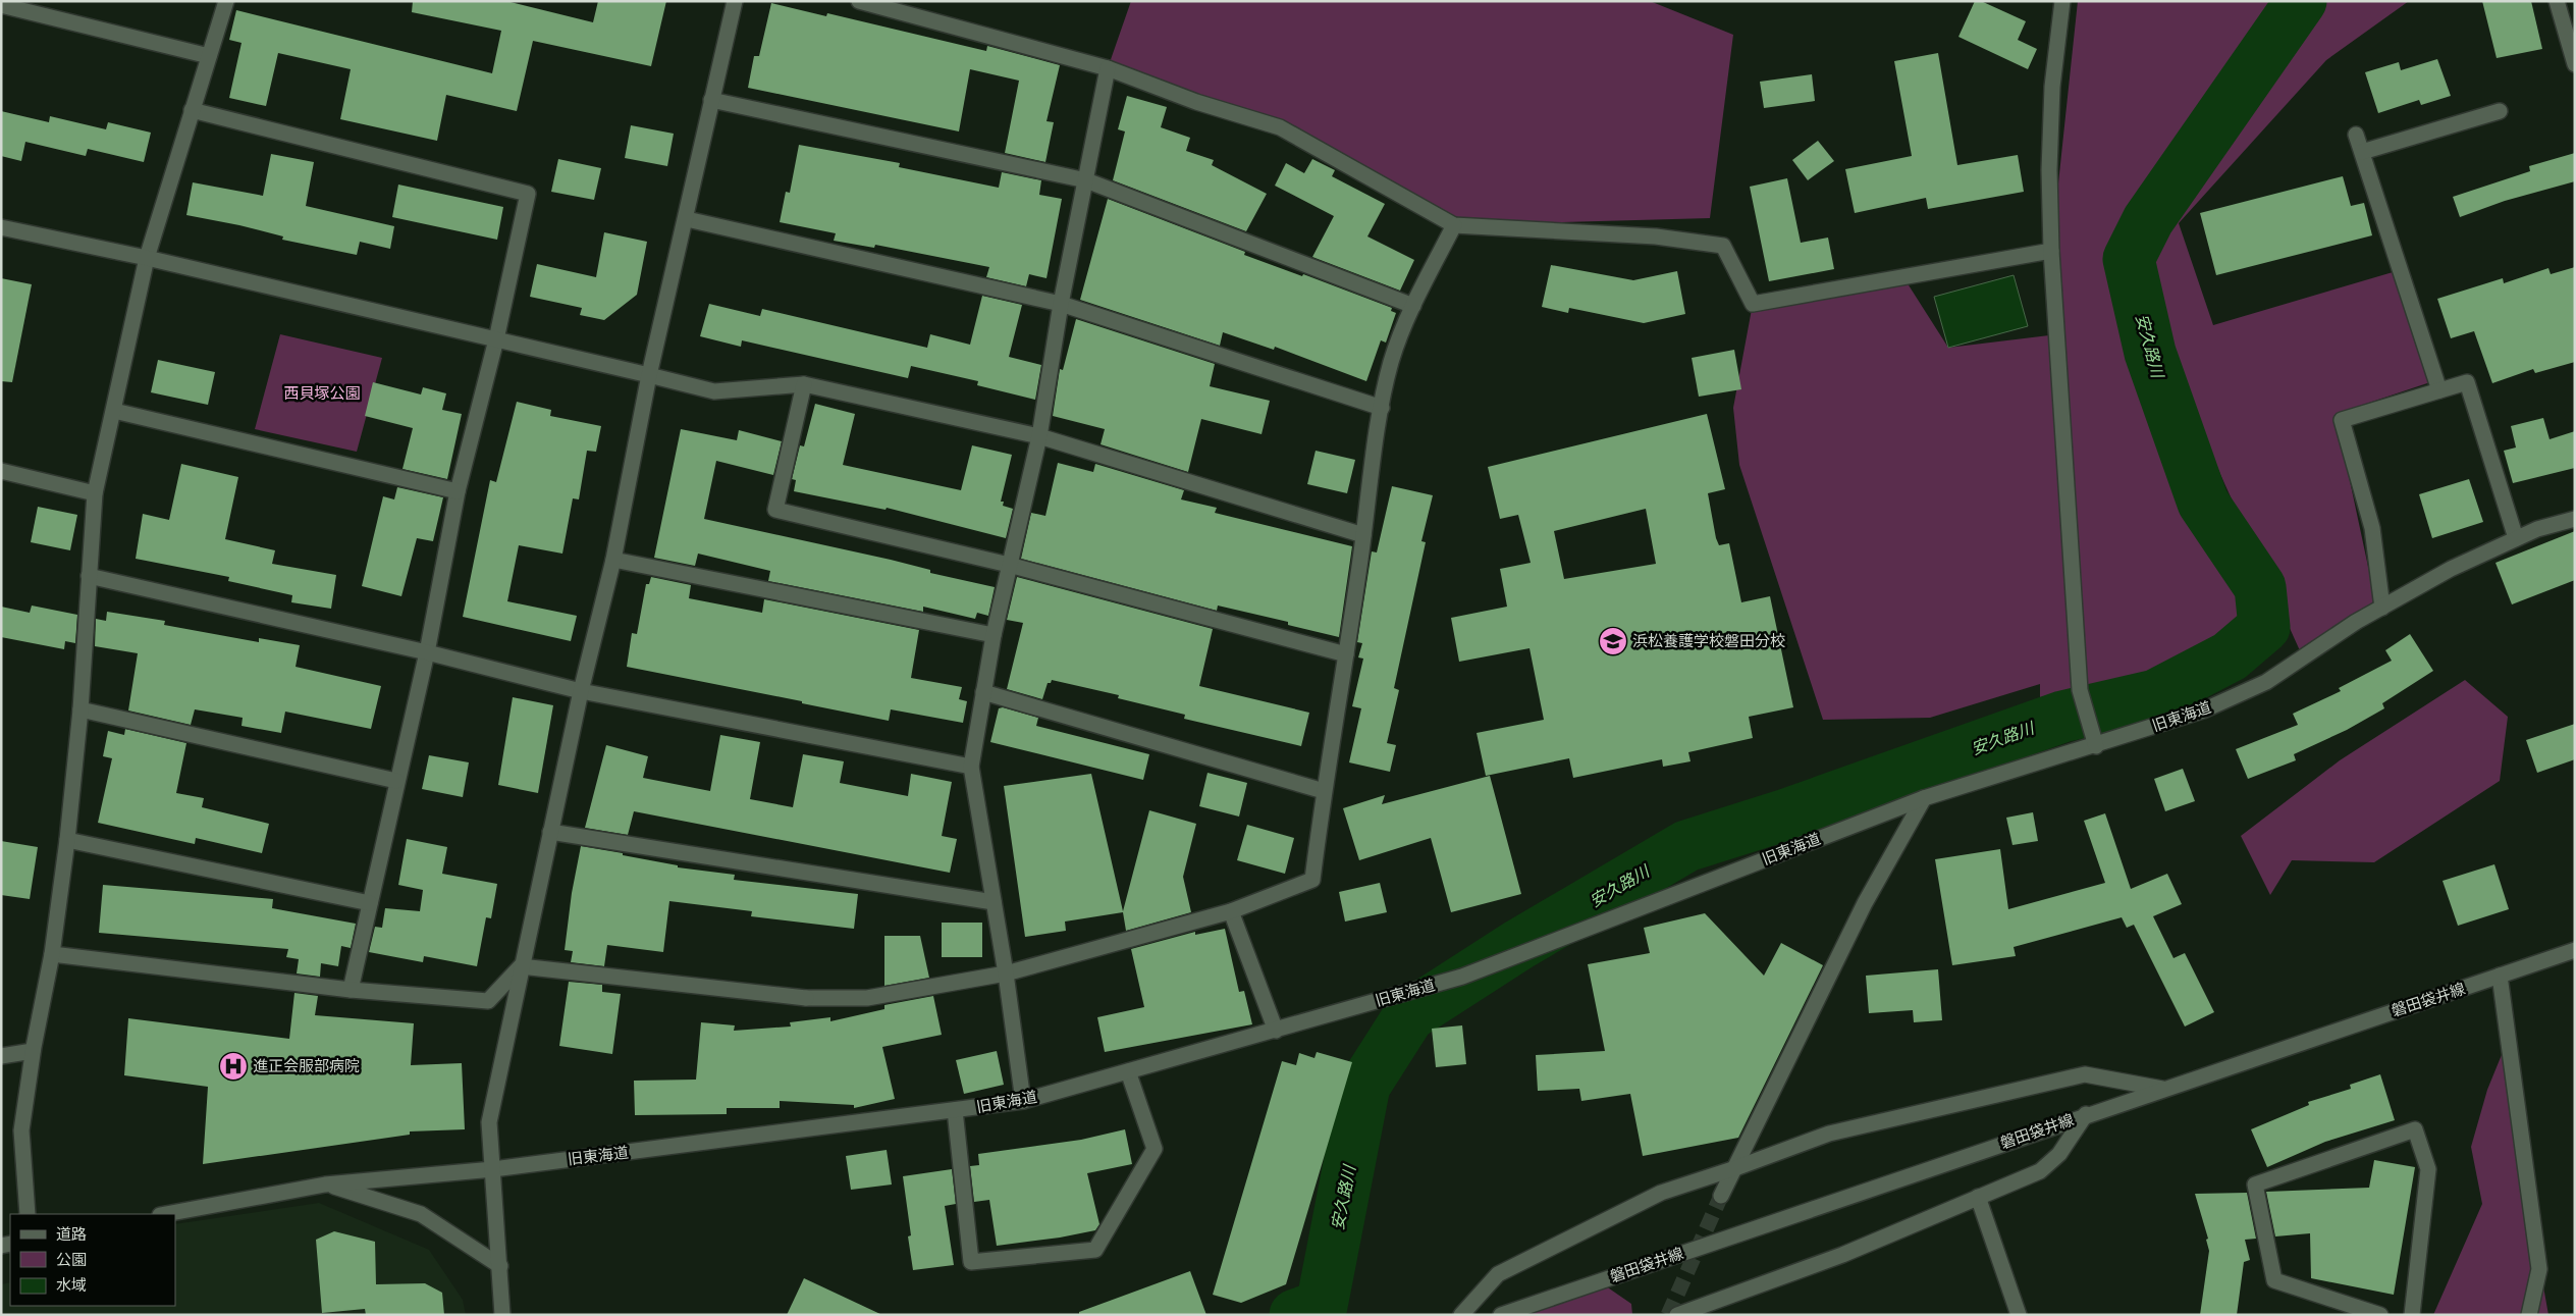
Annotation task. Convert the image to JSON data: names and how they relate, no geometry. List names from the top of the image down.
{
  "streets": {
    "street": ["旧東海道", "磐田袋井線"]
  },
  "water": ["安久路川"],
  "parks": ["西貝塚公園"],
  "places": {
    "school or university": ["浜松養護学校磐田分校"],
    "hospital": ["進正会服部病院"]
  },
  "legend": ["道路", "公園", "水域"]
}
